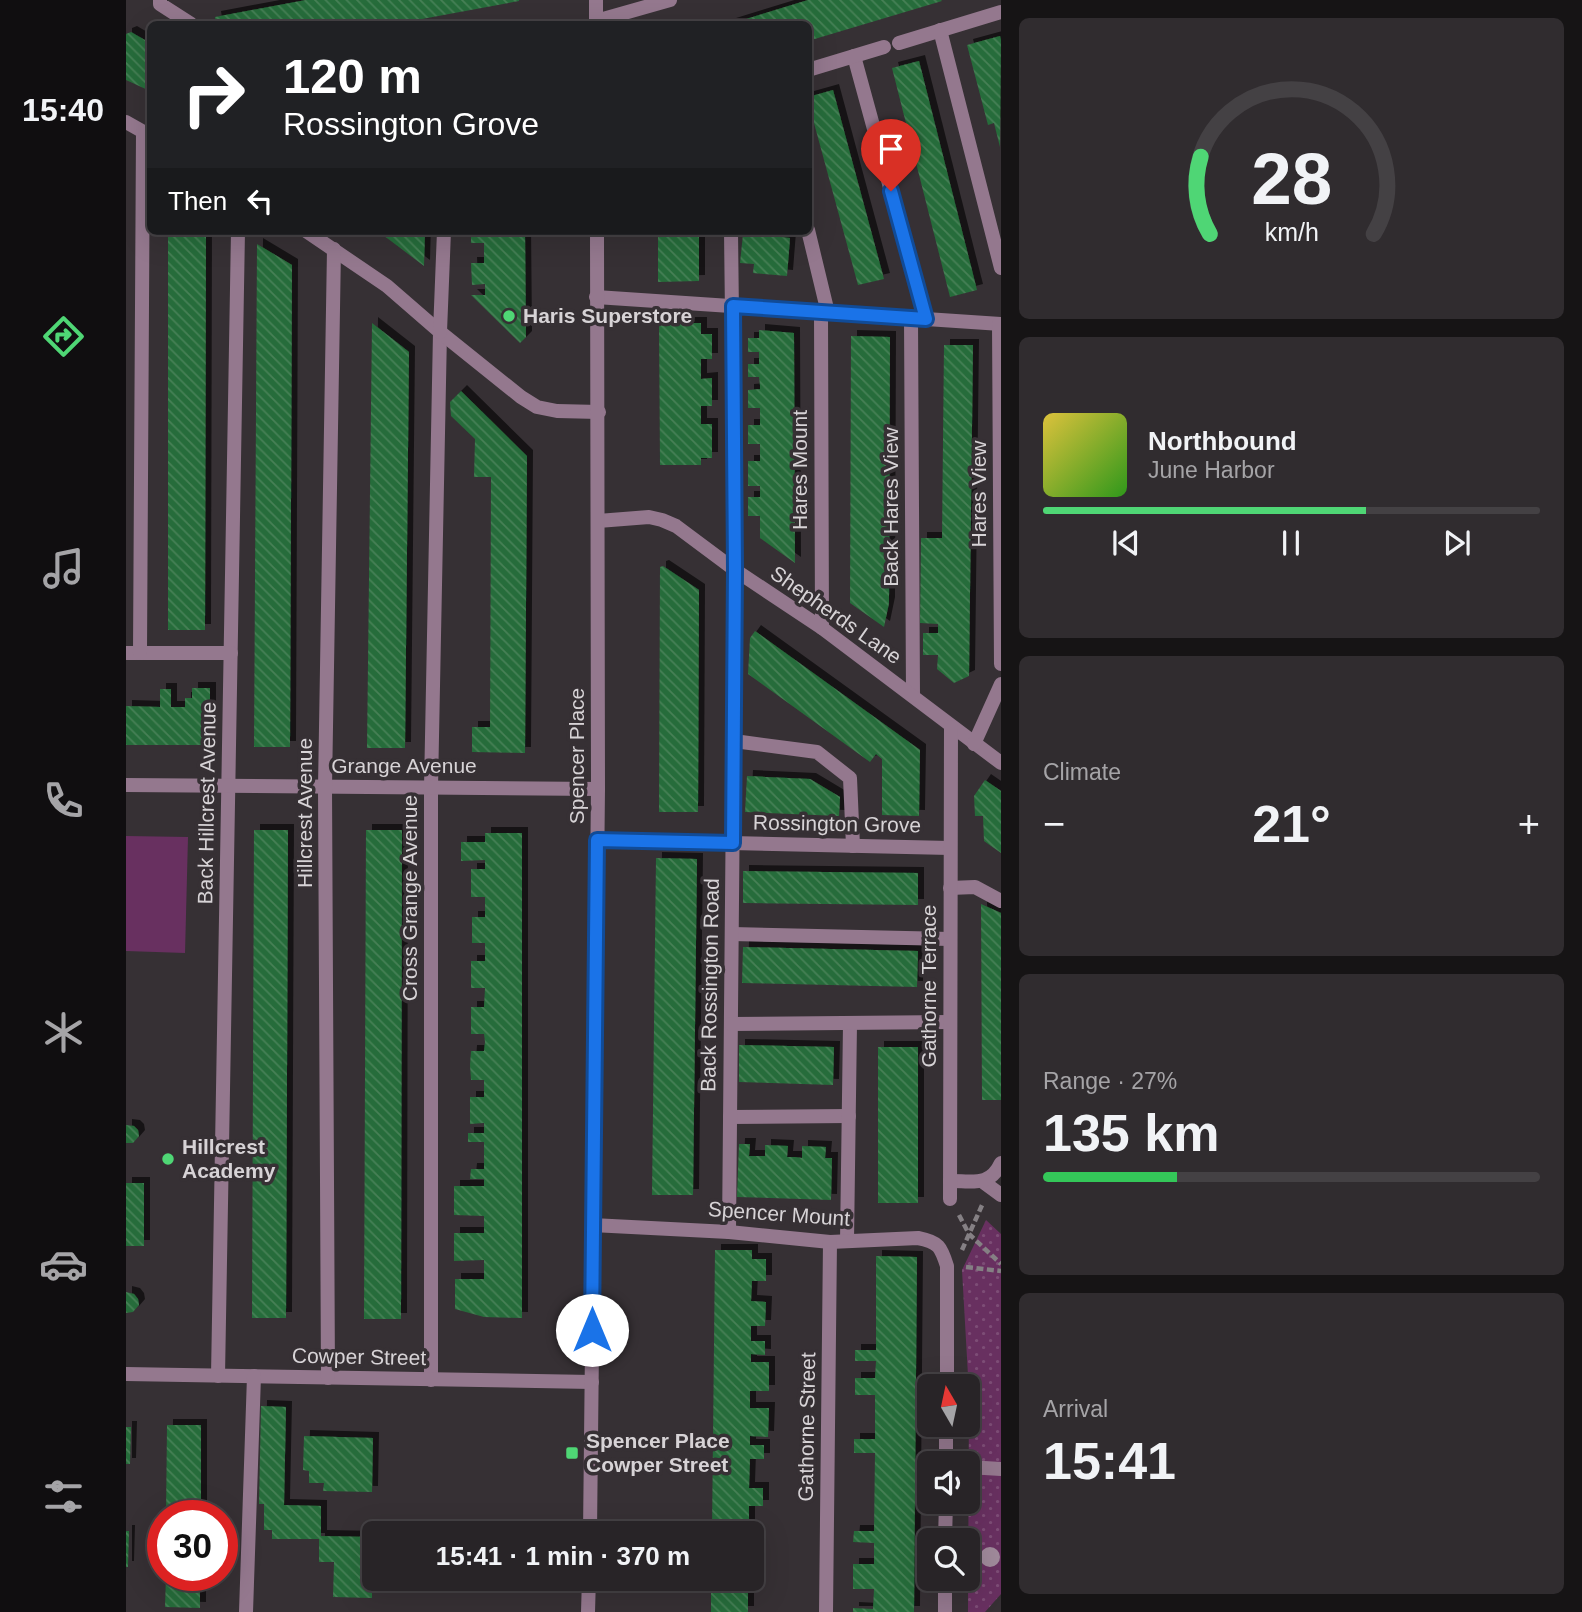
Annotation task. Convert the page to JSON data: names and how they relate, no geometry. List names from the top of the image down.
{
  "streets": {
    "street": [
      "Hares Mount",
      "Hares View",
      "Back Hares View",
      "Shepherds Lane",
      "Spencer Place",
      "Grange Avenue",
      "Back Hillcrest Avenue",
      "Hillcrest Avenue",
      "Rossington Grove",
      "Cross Grange Avenue",
      "Back Rossington Road",
      "Gathorne Terrace",
      "Spencer Mount",
      "Cowper Street",
      "Gathorne Street"
    ]
  },
  "crossings": [
    ["Hares Mount", "Shepherds Lane"],
    ["Back Hares View", "Shepherds Lane"],
    ["Shepherds Lane", "Spencer Place"],
    ["Shepherds Lane", "Back Rossington Road"],
    ["Shepherds Lane", "Gathorne Terrace"],
    ["Spencer Place", "Grange Avenue"],
    ["Spencer Place", "Rossington Grove"],
    ["Spencer Place", "Spencer Mount"],
    ["Spencer Place", "Cowper Street"],
    ["Grange Avenue", "Back Hillcrest Avenue"],
    ["Grange Avenue", "Hillcrest Avenue"],
    ["Grange Avenue", "Cross Grange Avenue"],
    ["Back Hillcrest Avenue", "Cowper Street"],
    ["Hillcrest Avenue", "Cowper Street"],
    ["Rossington Grove", "Back Rossington Road"],
    ["Rossington Grove", "Gathorne Terrace"],
    ["Cross Grange Avenue", "Cowper Street"],
    ["Back Rossington Road", "Spencer Mount"],
    ["Spencer Mount", "Gathorne Street"]
  ],
  "places": {
    "other": ["Haris Superstore", "Hillcrest Academy"],
    "transit": ["Spencer Place Cowper Street"]
  },
  "north": "top",
  "page": {
    "tabs": "15:40",
    "turn": ["120 m", "Rossington Grove"],
    "then": "Then",
    "song": ["Northbound", "June Harbor"],
    "tile": [
      "Climate",
      ["Range · 27%", "135 km"],
      ["Arrival", "15:41"]
    ],
    "heat": ["−", "21°", "+"],
    "limit": "30",
    "trip": "15:41 · 1 min · 370 m",
    "gauge": ["28", "km/h"]
  }
}
